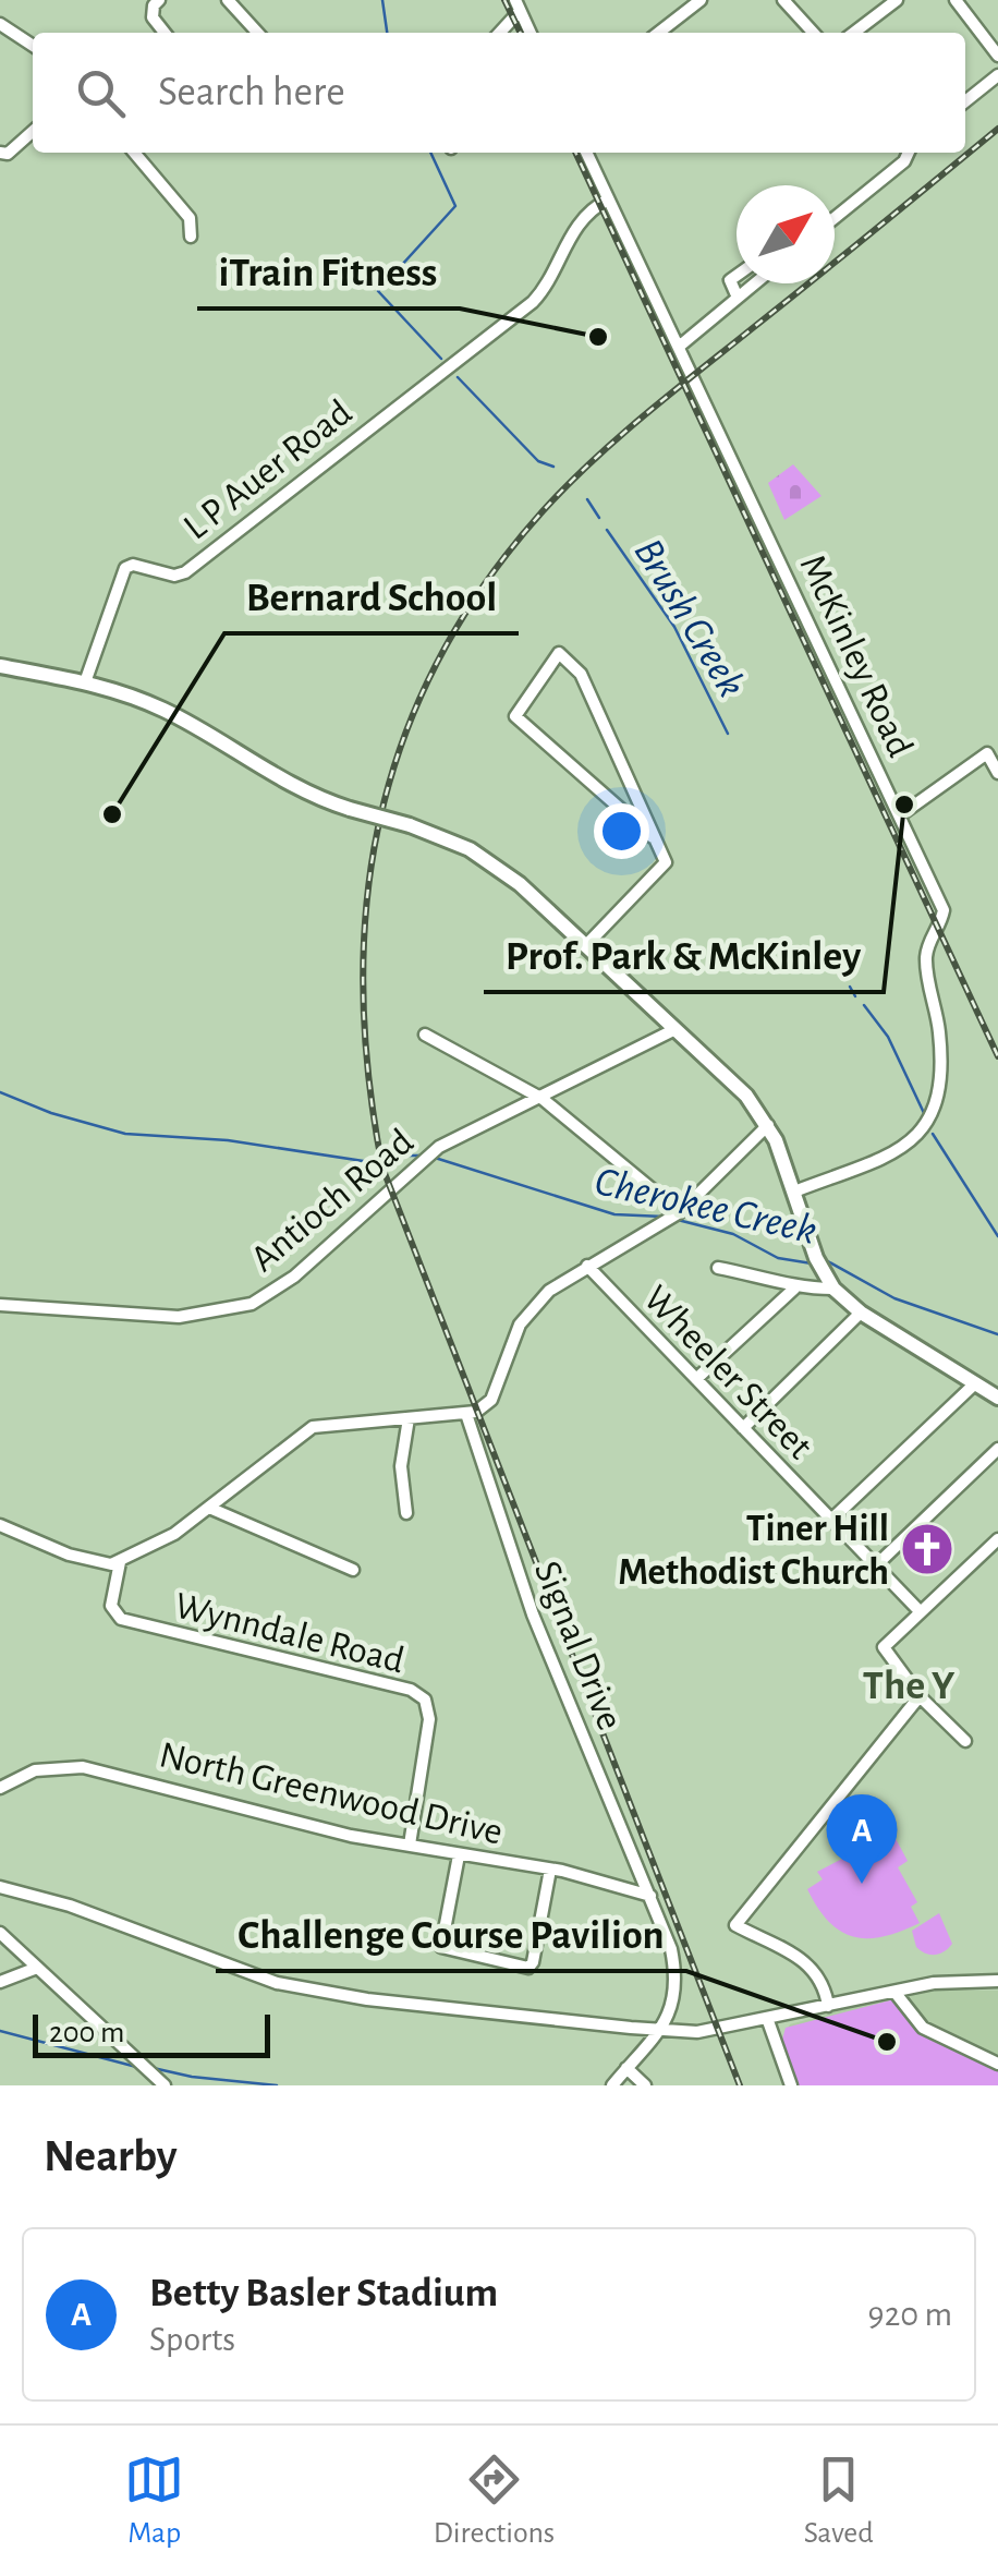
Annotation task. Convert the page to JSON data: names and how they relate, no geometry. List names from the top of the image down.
{
  "streets": {
    "street": [
      "L P Auer Road",
      "McKinley Road",
      "Antioch Road",
      "Wheeler Street",
      "Wynndale Road",
      "Signal Drive",
      "North Greenwood Drive"
    ]
  },
  "crossings": [
    ["L P Auer Road", "McKinley Road"],
    ["Wynndale Road", "North Greenwood Drive"],
    ["Signal Drive", "North Greenwood Drive"]
  ],
  "districts": ["The Y"],
  "water": ["Brush Creek", "Cherokee Creek"],
  "places": {
    "other": [
      "iTrain Fitness",
      "Prof. Park & McKinley",
      "Bernard School",
      "Challenge Course Pavilion"
    ],
    "church": ["Tiner Hill Methodist Church"]
  },
  "scale_bar": "200 m",
  "north": "top right",
  "page": {
    "search": "Search here",
    "pins": "A",
    "scale": "200 m",
    "heading": "Nearby",
    "list": [
      {
        "mark": "A",
        "name": "Betty Basler Stadium",
        "note": "Sports",
        "value": "920 m"
      }
    ],
    "nav": ["Map", "Directions", "Saved"]
  }
}
